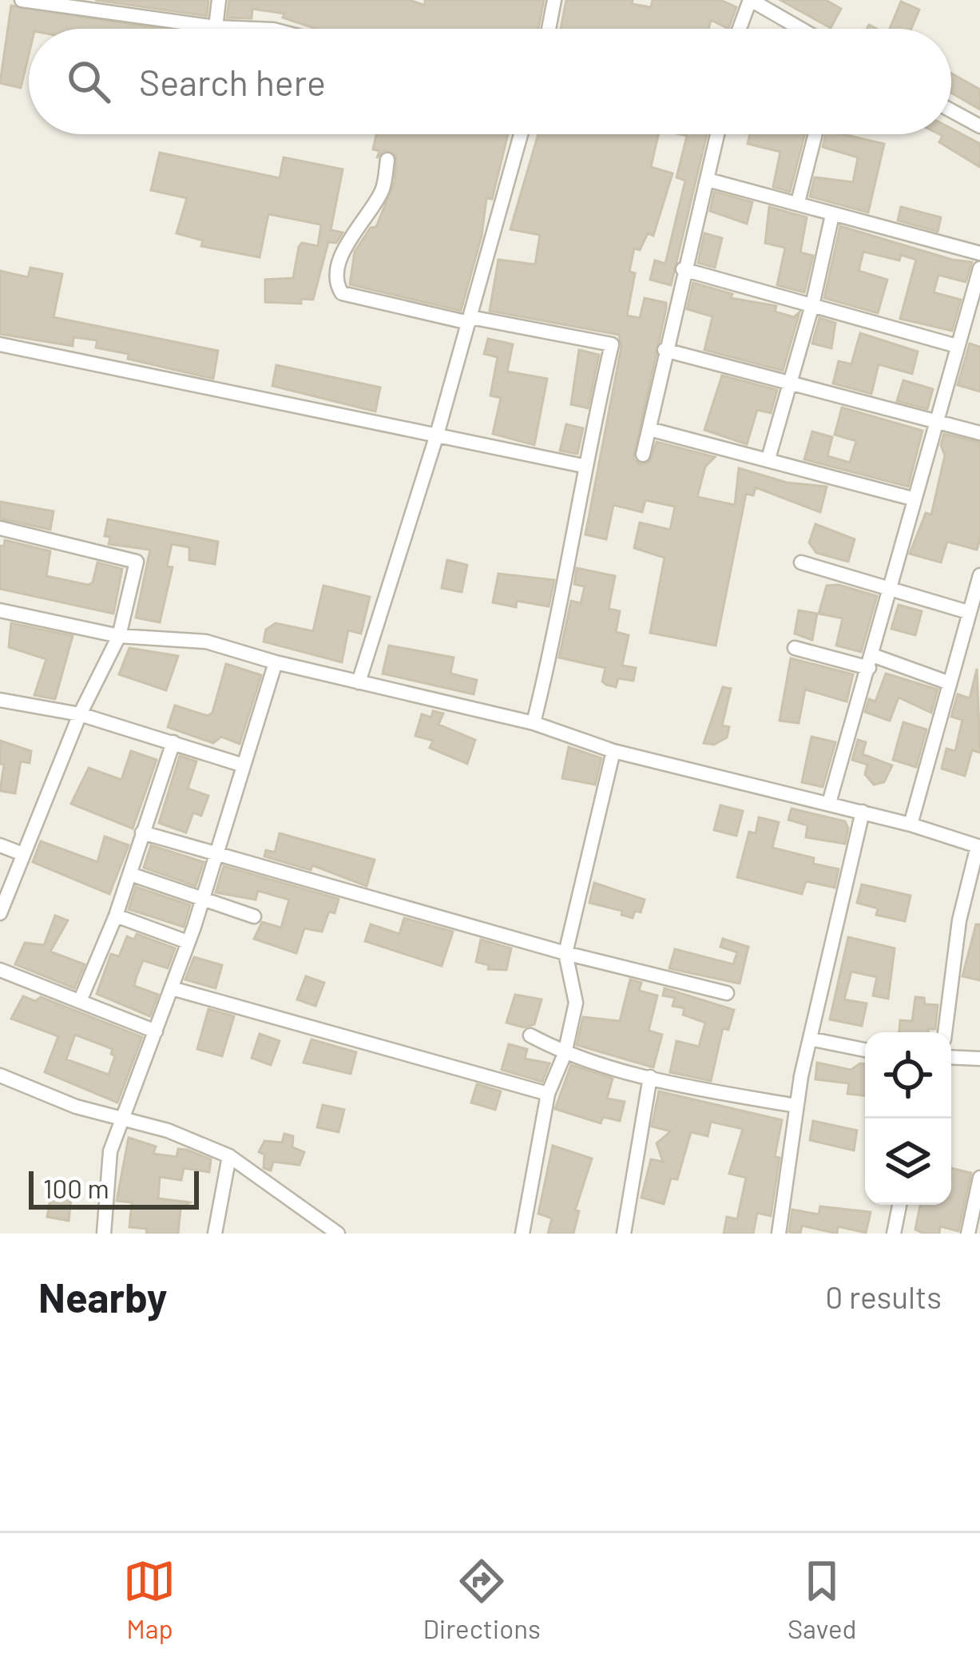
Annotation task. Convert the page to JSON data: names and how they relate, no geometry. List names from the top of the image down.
{
  "scale_bar": "100 m",
  "page": {
    "search": "Search here",
    "scale": "100 m",
    "heading": ["Nearby", "0 results"],
    "nav": ["Map", "Directions", "Saved"]
  }
}
